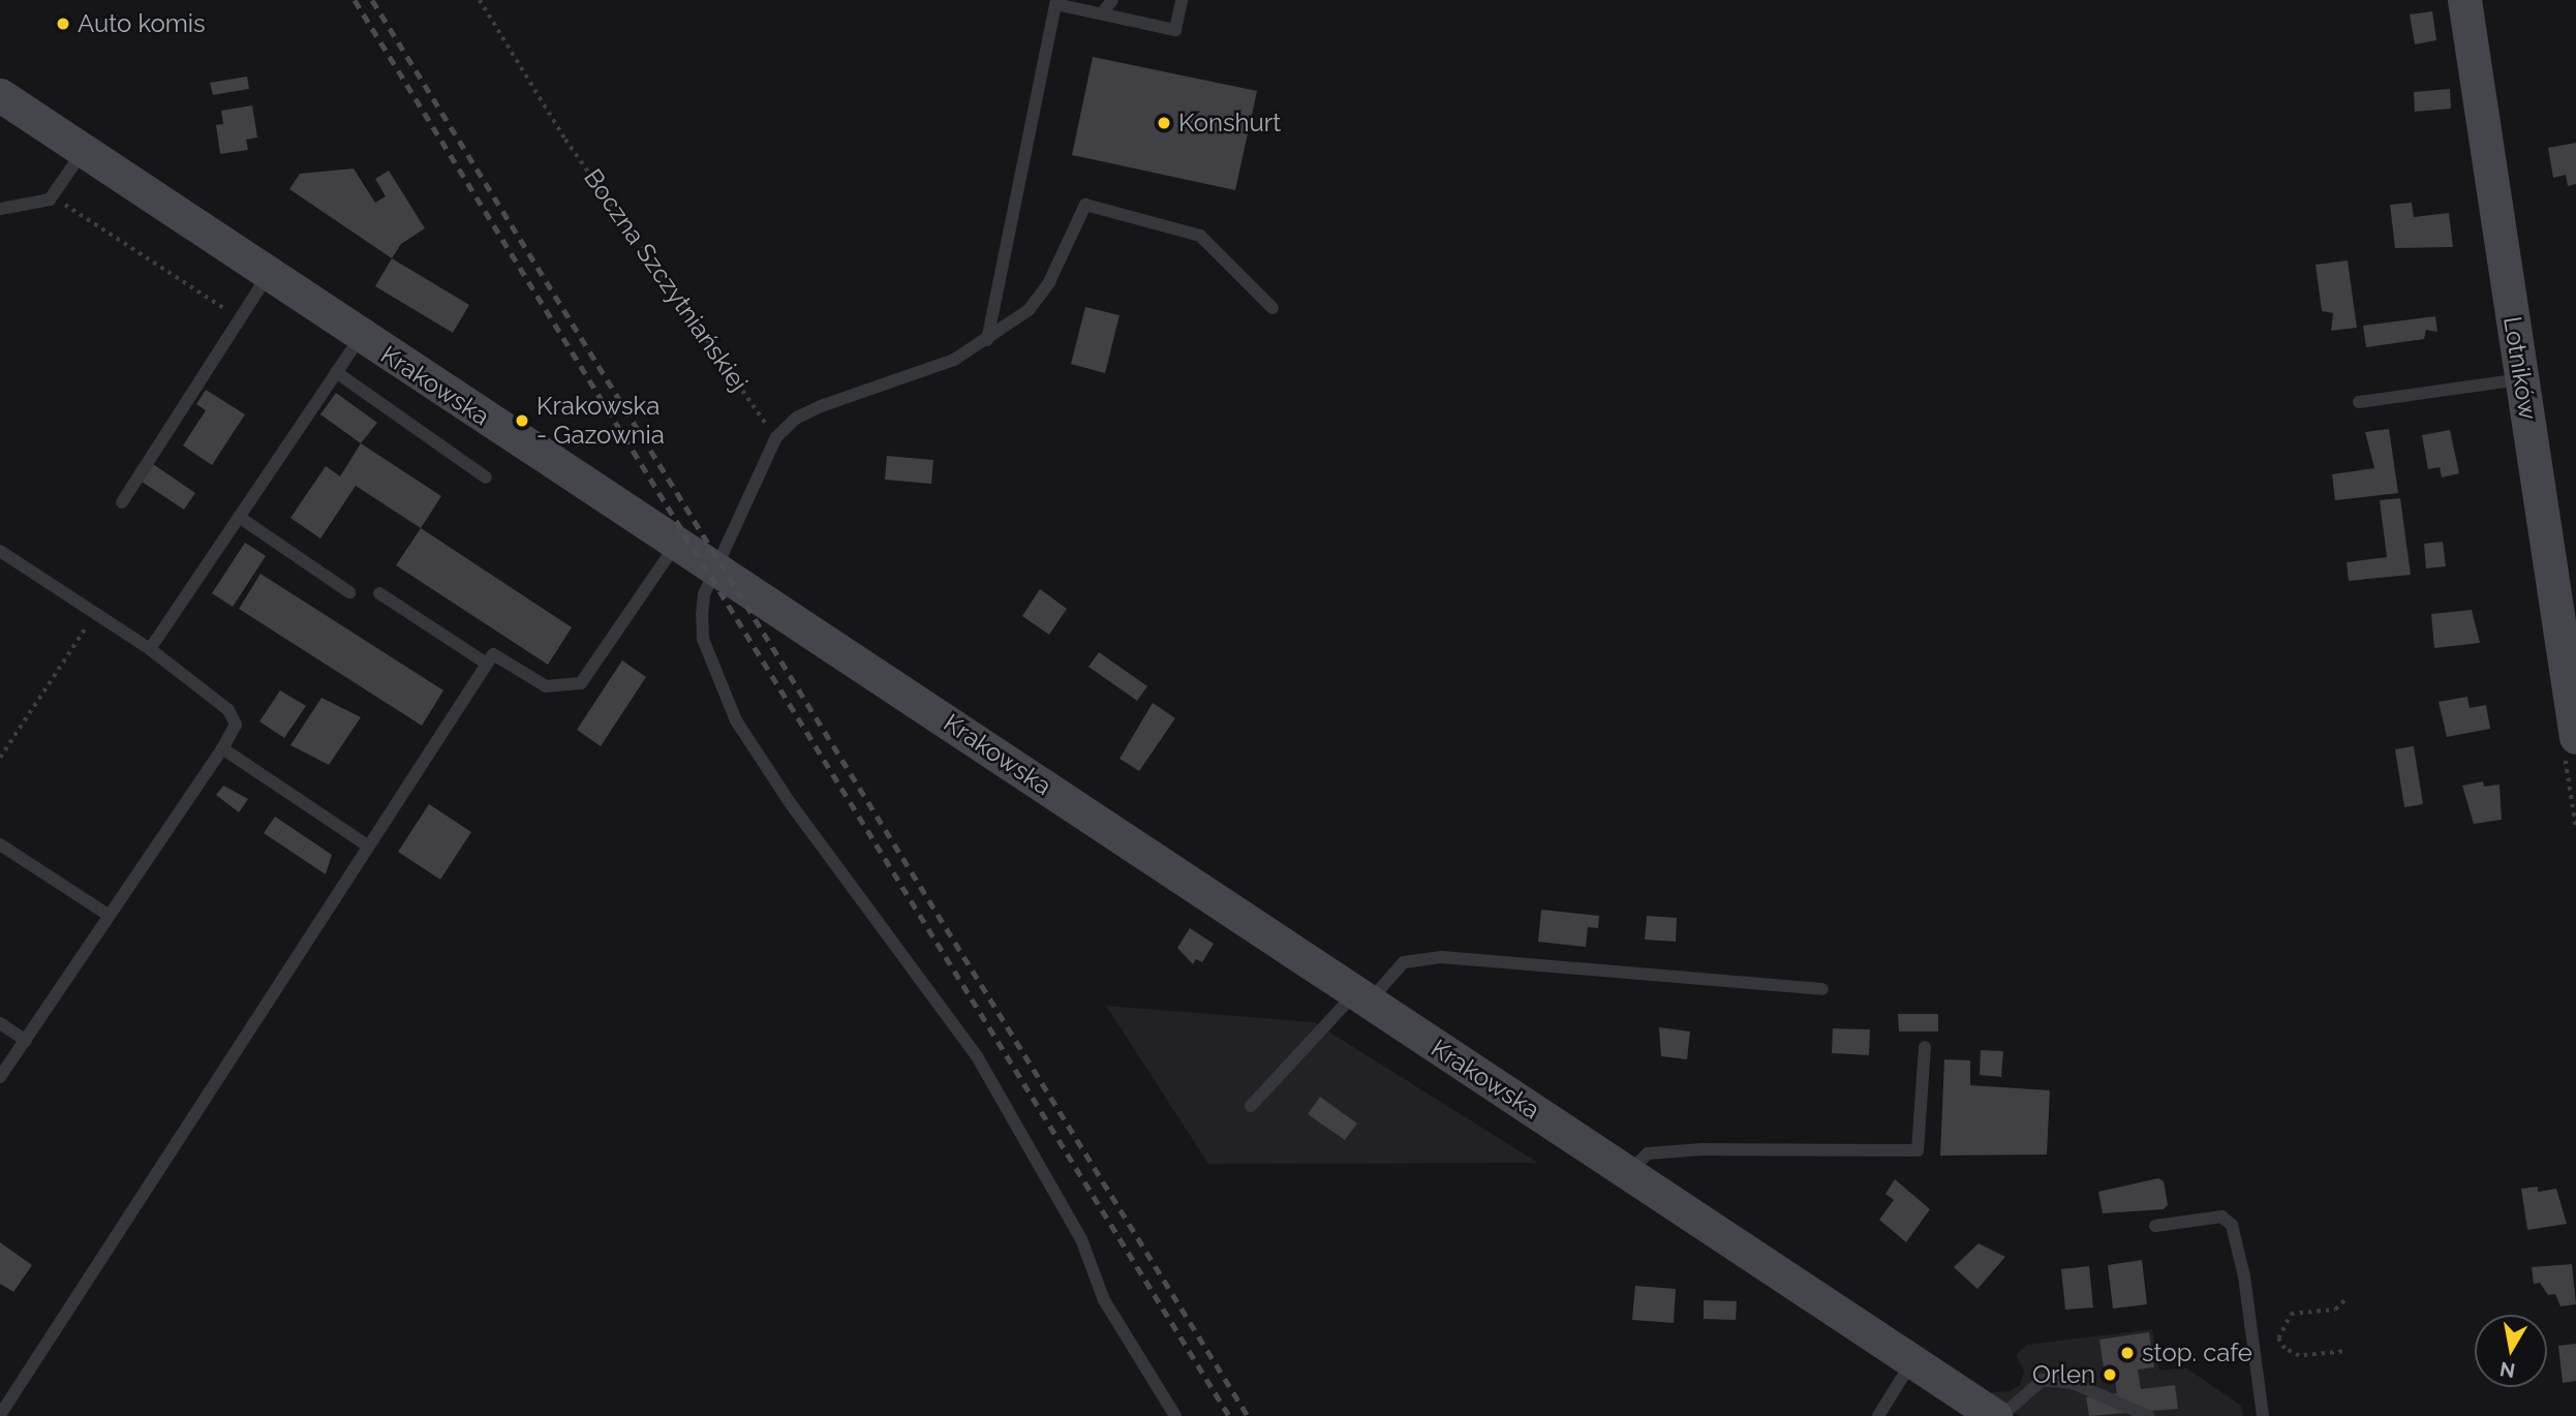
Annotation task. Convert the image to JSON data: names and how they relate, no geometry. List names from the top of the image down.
{
  "streets": {
    "main road": ["Lotników", "Krakowska"],
    "path": ["Boczna Szczytniańskiej"]
  },
  "places": [
    "Auto komis",
    "Konshurt",
    "Krakowska - Gazownia",
    "stop. cafe",
    "Orlen"
  ],
  "north": "bottom"
}
